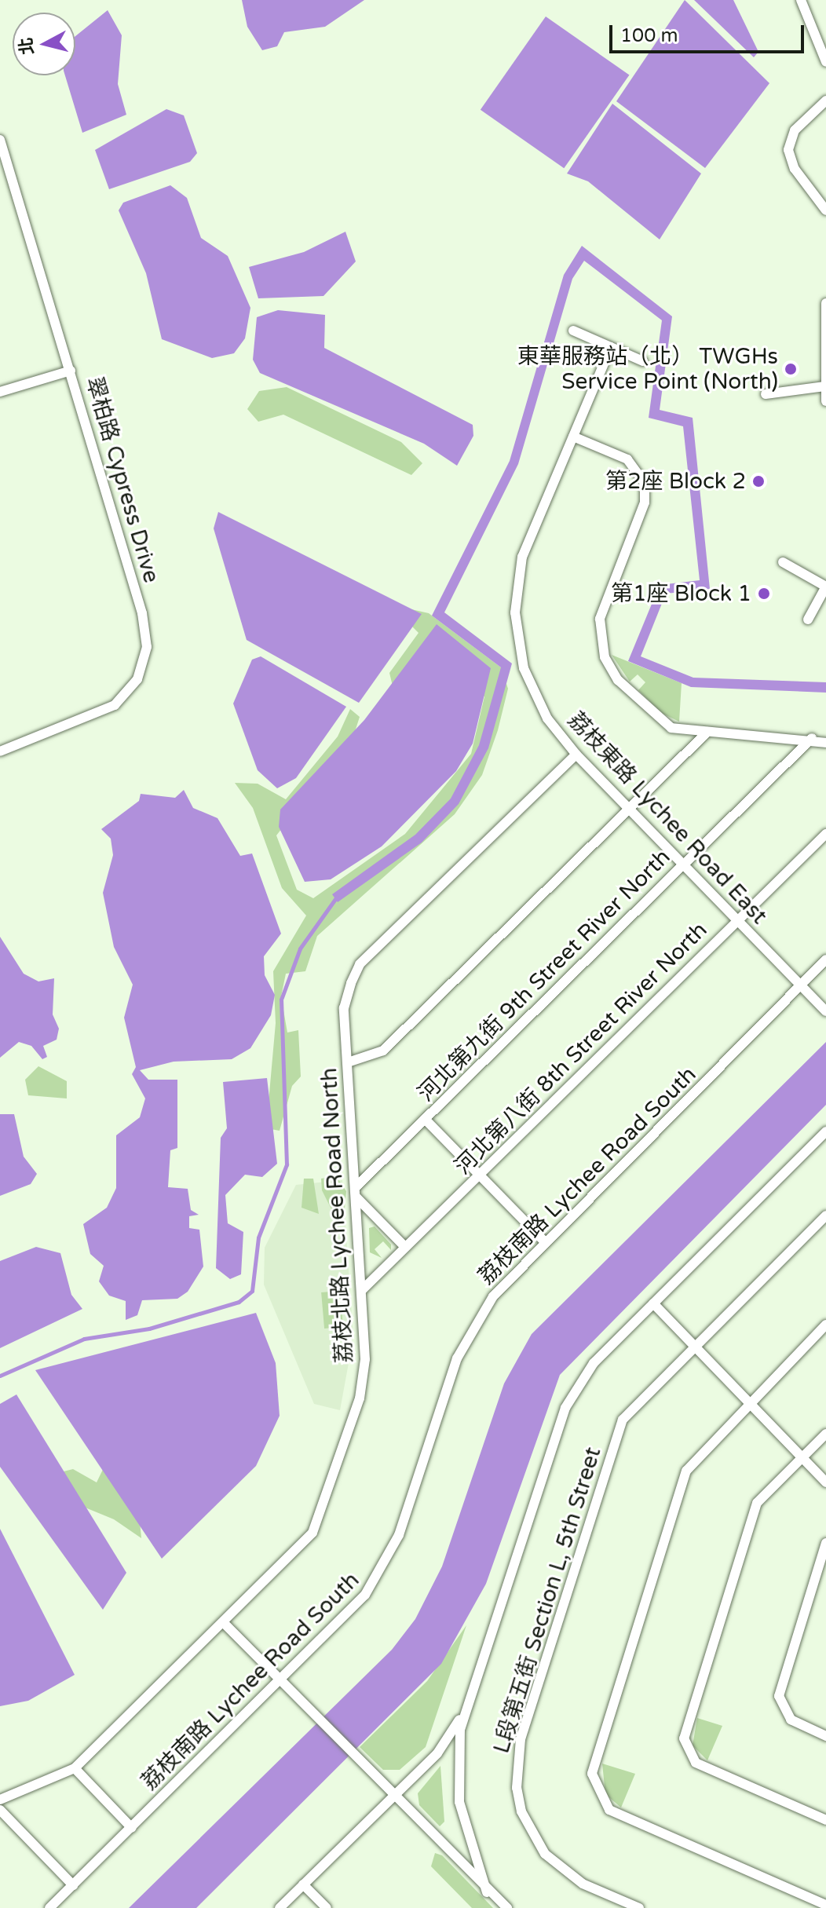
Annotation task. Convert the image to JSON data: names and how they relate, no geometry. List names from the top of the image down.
{
  "streets": {
    "street": [
      "翠柏路 Cypress Drive",
      "荔枝東路 Lychee Road East",
      "河北第九街 9th Street River North",
      "河北第八街 8th Street River North",
      "荔枝南路 Lychee Road South",
      "荔枝北路 Lychee Road North",
      "L段第五街 Section L, 5th Street"
    ]
  },
  "crossings": [
    ["荔枝東路 Lychee Road East", "河北第九街 9th Street River North"],
    ["荔枝東路 Lychee Road East", "河北第八街 8th Street River North"],
    ["荔枝東路 Lychee Road East", "荔枝南路 Lychee Road South"],
    ["荔枝東路 Lychee Road East", "荔枝北路 Lychee Road North"],
    ["河北第九街 9th Street River North", "荔枝北路 Lychee Road North"],
    ["河北第八街 8th Street River North", "荔枝北路 Lychee Road North"]
  ],
  "places": ["東華服務站（北） TWGHs Service Point (North)", "第2座 Block 2", "第1座 Block 1"],
  "scale_bar": "100 m",
  "north": "left"
}
